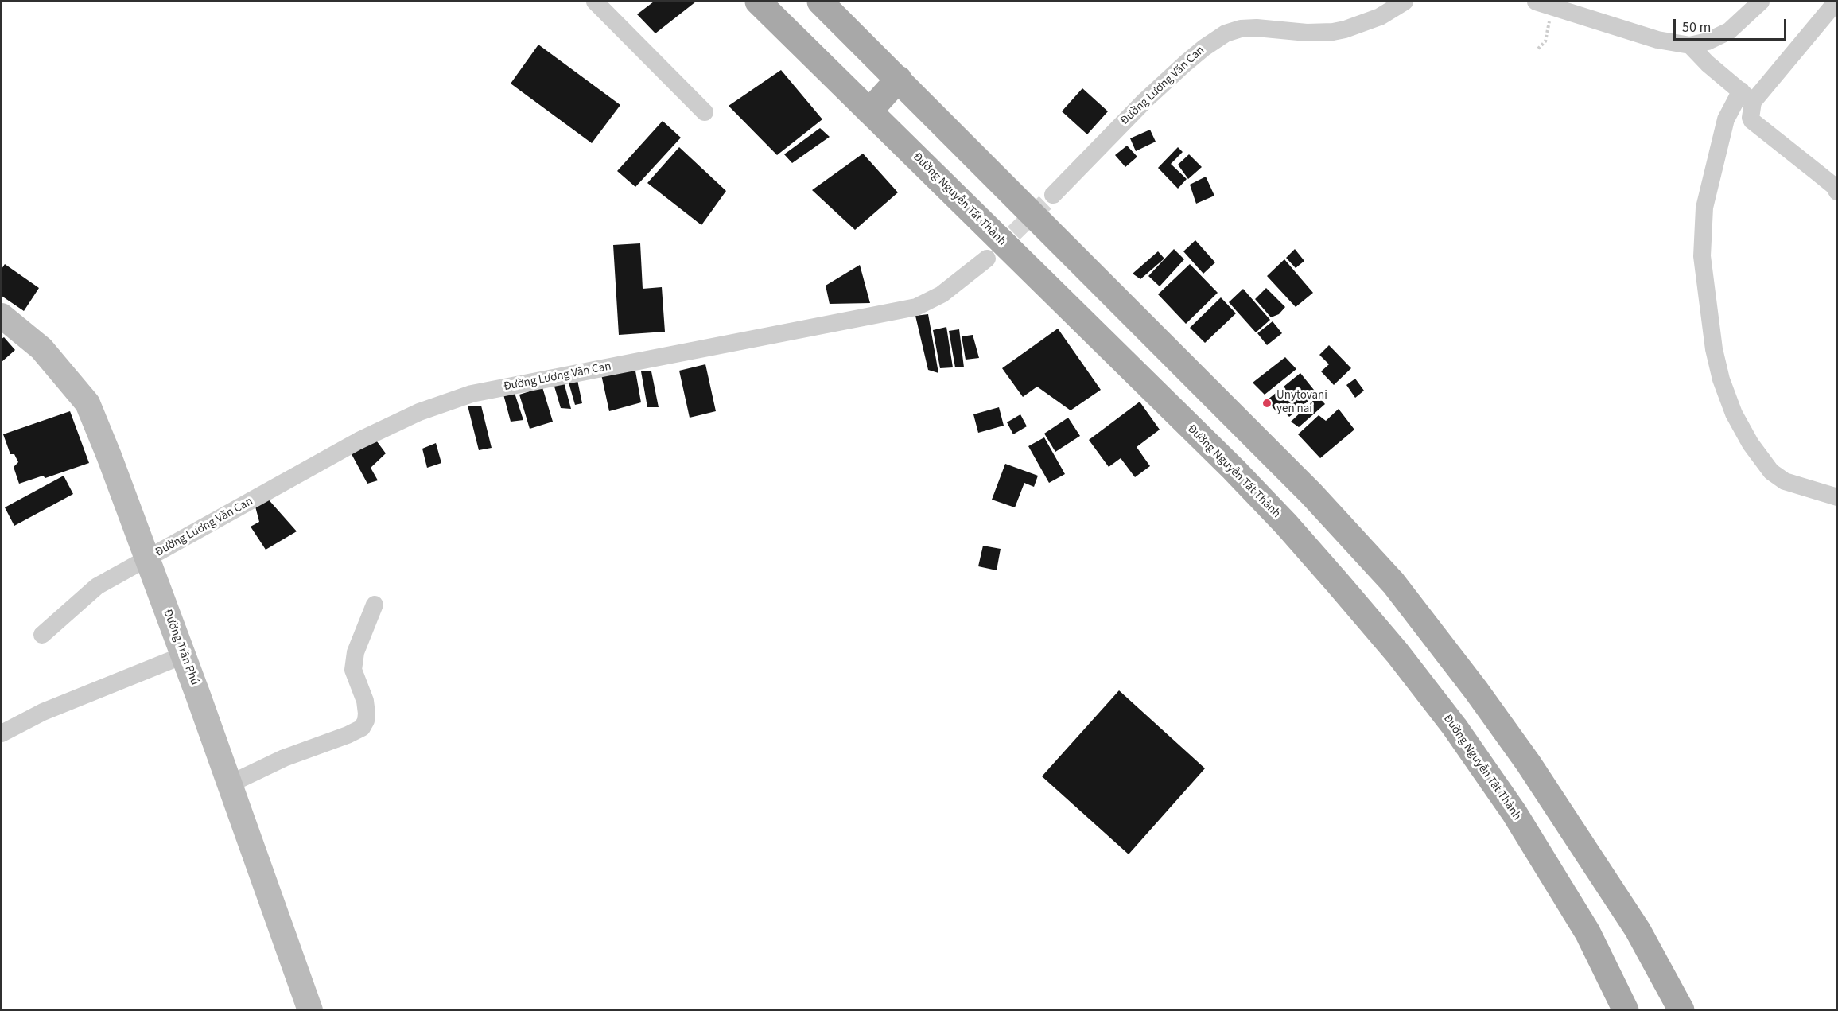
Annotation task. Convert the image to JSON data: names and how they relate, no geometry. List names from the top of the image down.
{
  "streets": {
    "main road": ["Đường Nguyễn Tất Thành"],
    "street": ["Đường Lương Văn Can", "Đường Trần Phú"]
  },
  "crossings": [
    ["Đường Lương Văn Can", "Đường Trần Phú"]
  ],
  "places": ["Unytovani yen nai"],
  "scale_bar": "50 m"
}
